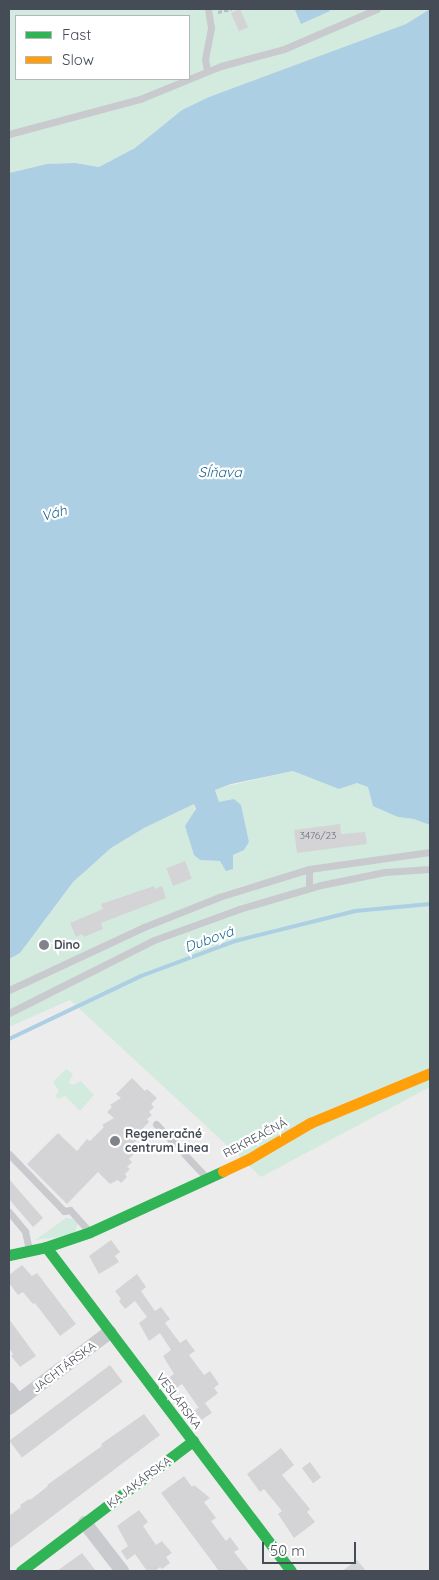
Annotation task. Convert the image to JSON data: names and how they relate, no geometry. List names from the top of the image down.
{
  "streets": {
    "street": [
      "REKREAČNÁ",
      "JACHTÁRSKA",
      "VESLÁRSKA",
      "KAJAKÁRSKA"
    ]
  },
  "crossings": [
    ["REKREAČNÁ", "VESLÁRSKA"],
    ["JACHTÁRSKA", "VESLÁRSKA"],
    ["VESLÁRSKA", "KAJAKÁRSKA"]
  ],
  "water": ["Sĺňava", "Váh", "Dubová"],
  "places": ["Dino", "Regeneračné centrum Linea"],
  "house_numbers": ["3476/23"],
  "legend": ["Fast", "Slow"],
  "scale_bar": "50 m"
}
